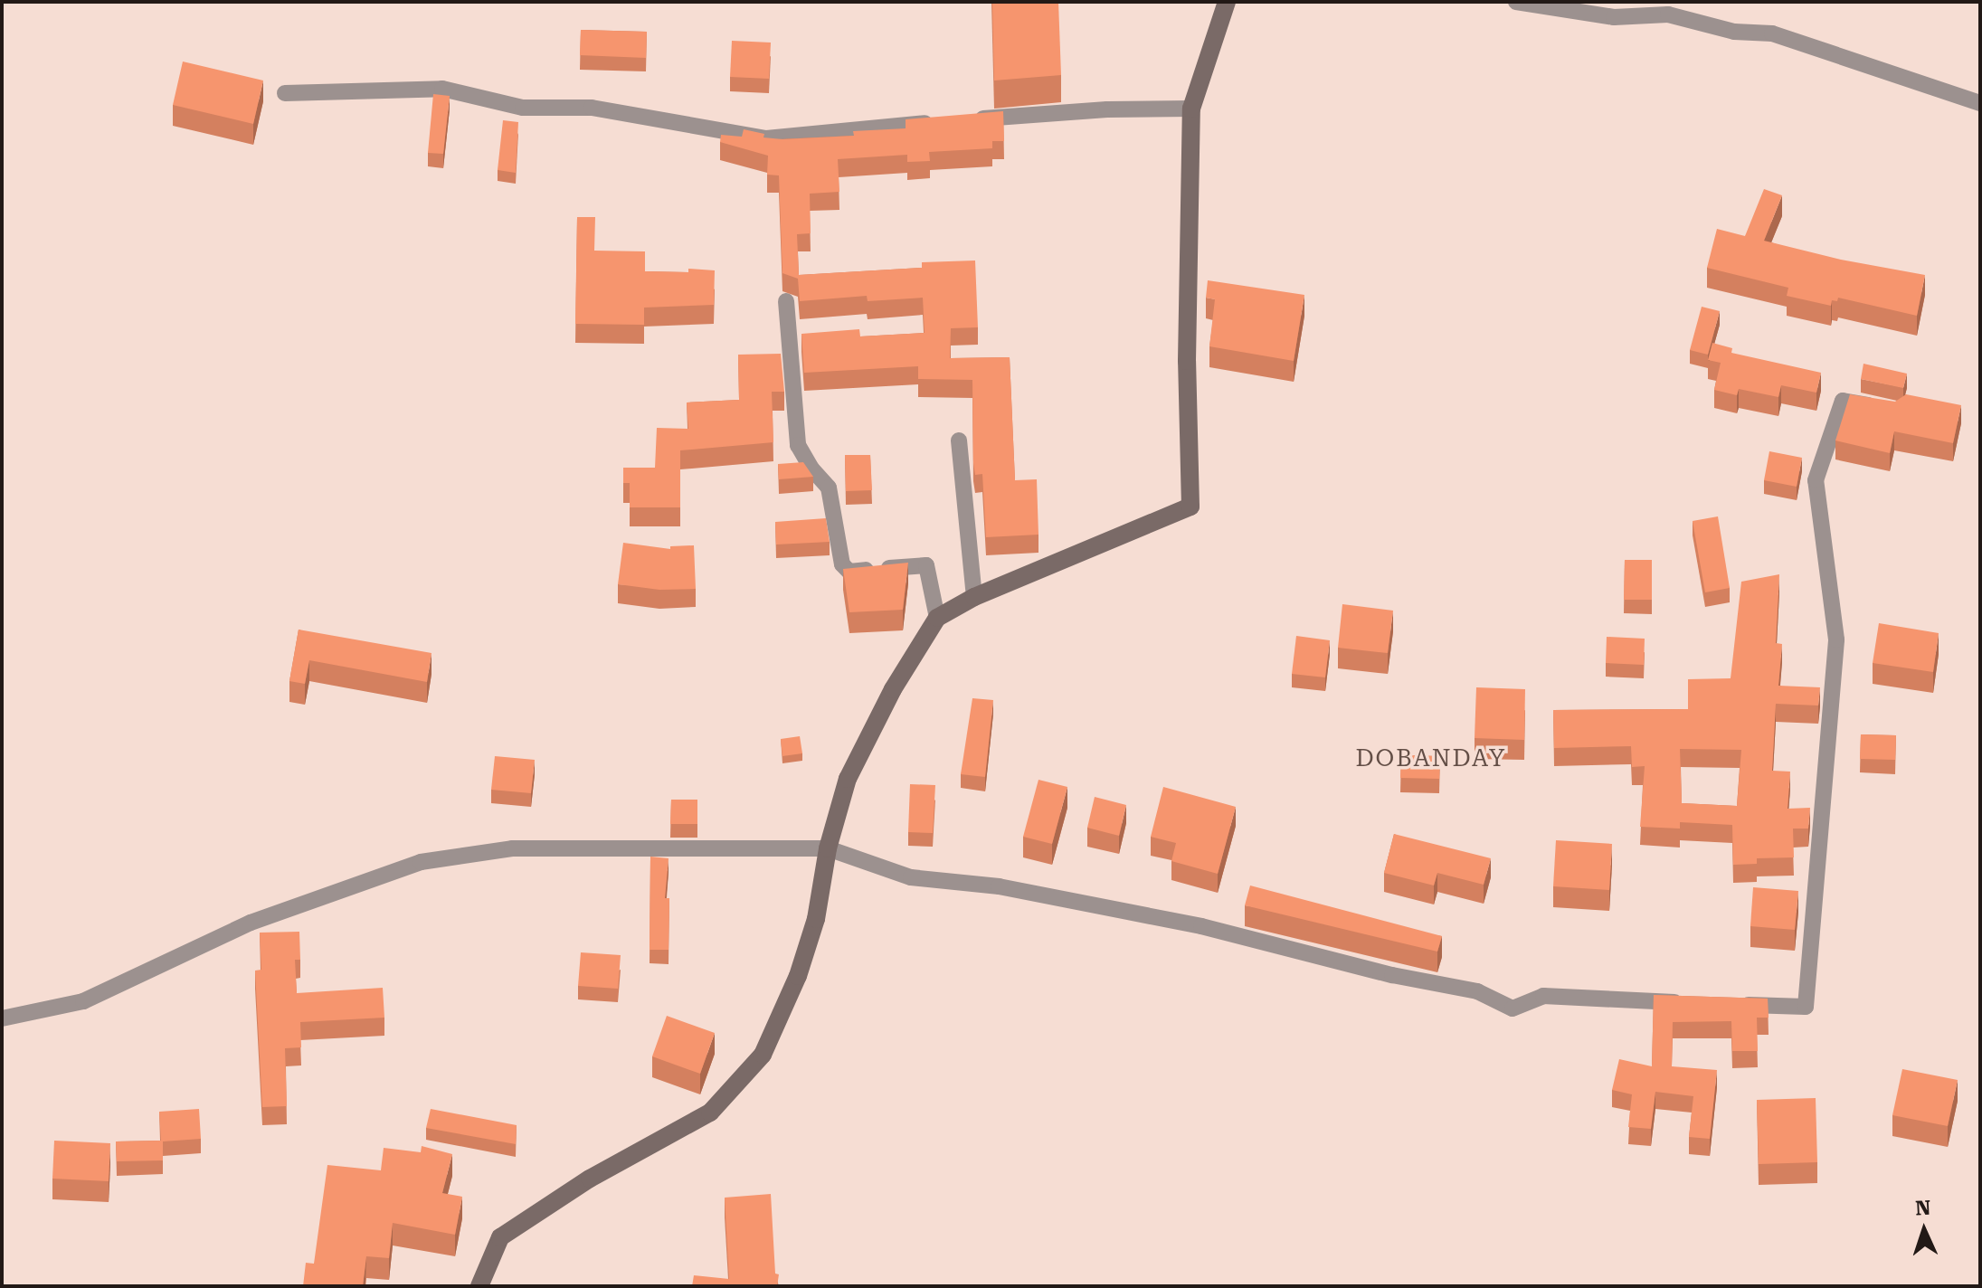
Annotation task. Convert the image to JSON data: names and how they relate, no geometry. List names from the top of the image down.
{
  "districts": ["DOBANDAY"],
  "north": "top"
}
